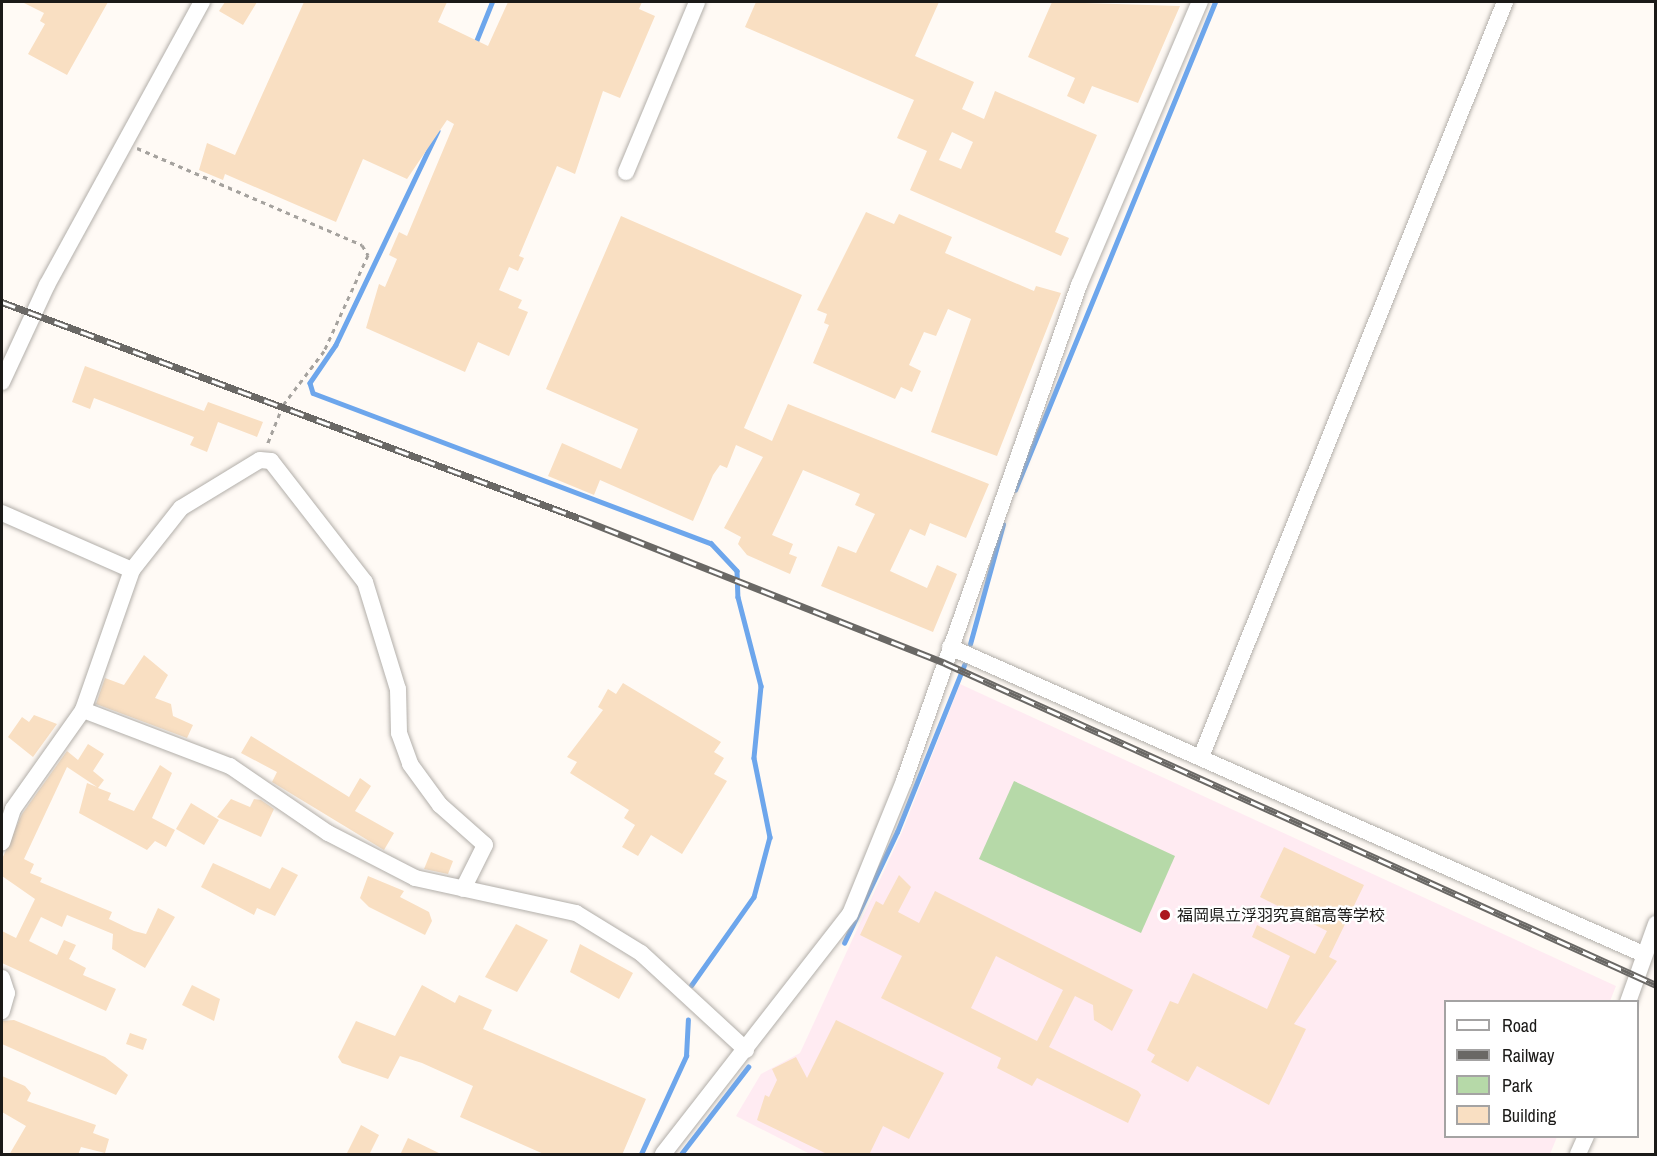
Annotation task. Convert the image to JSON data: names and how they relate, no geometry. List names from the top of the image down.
{
  "places": ["福岡県立浮羽究真館高等学校"],
  "legend": [
    "Road",
    "Railway",
    "Park",
    "Building"
  ]
}
